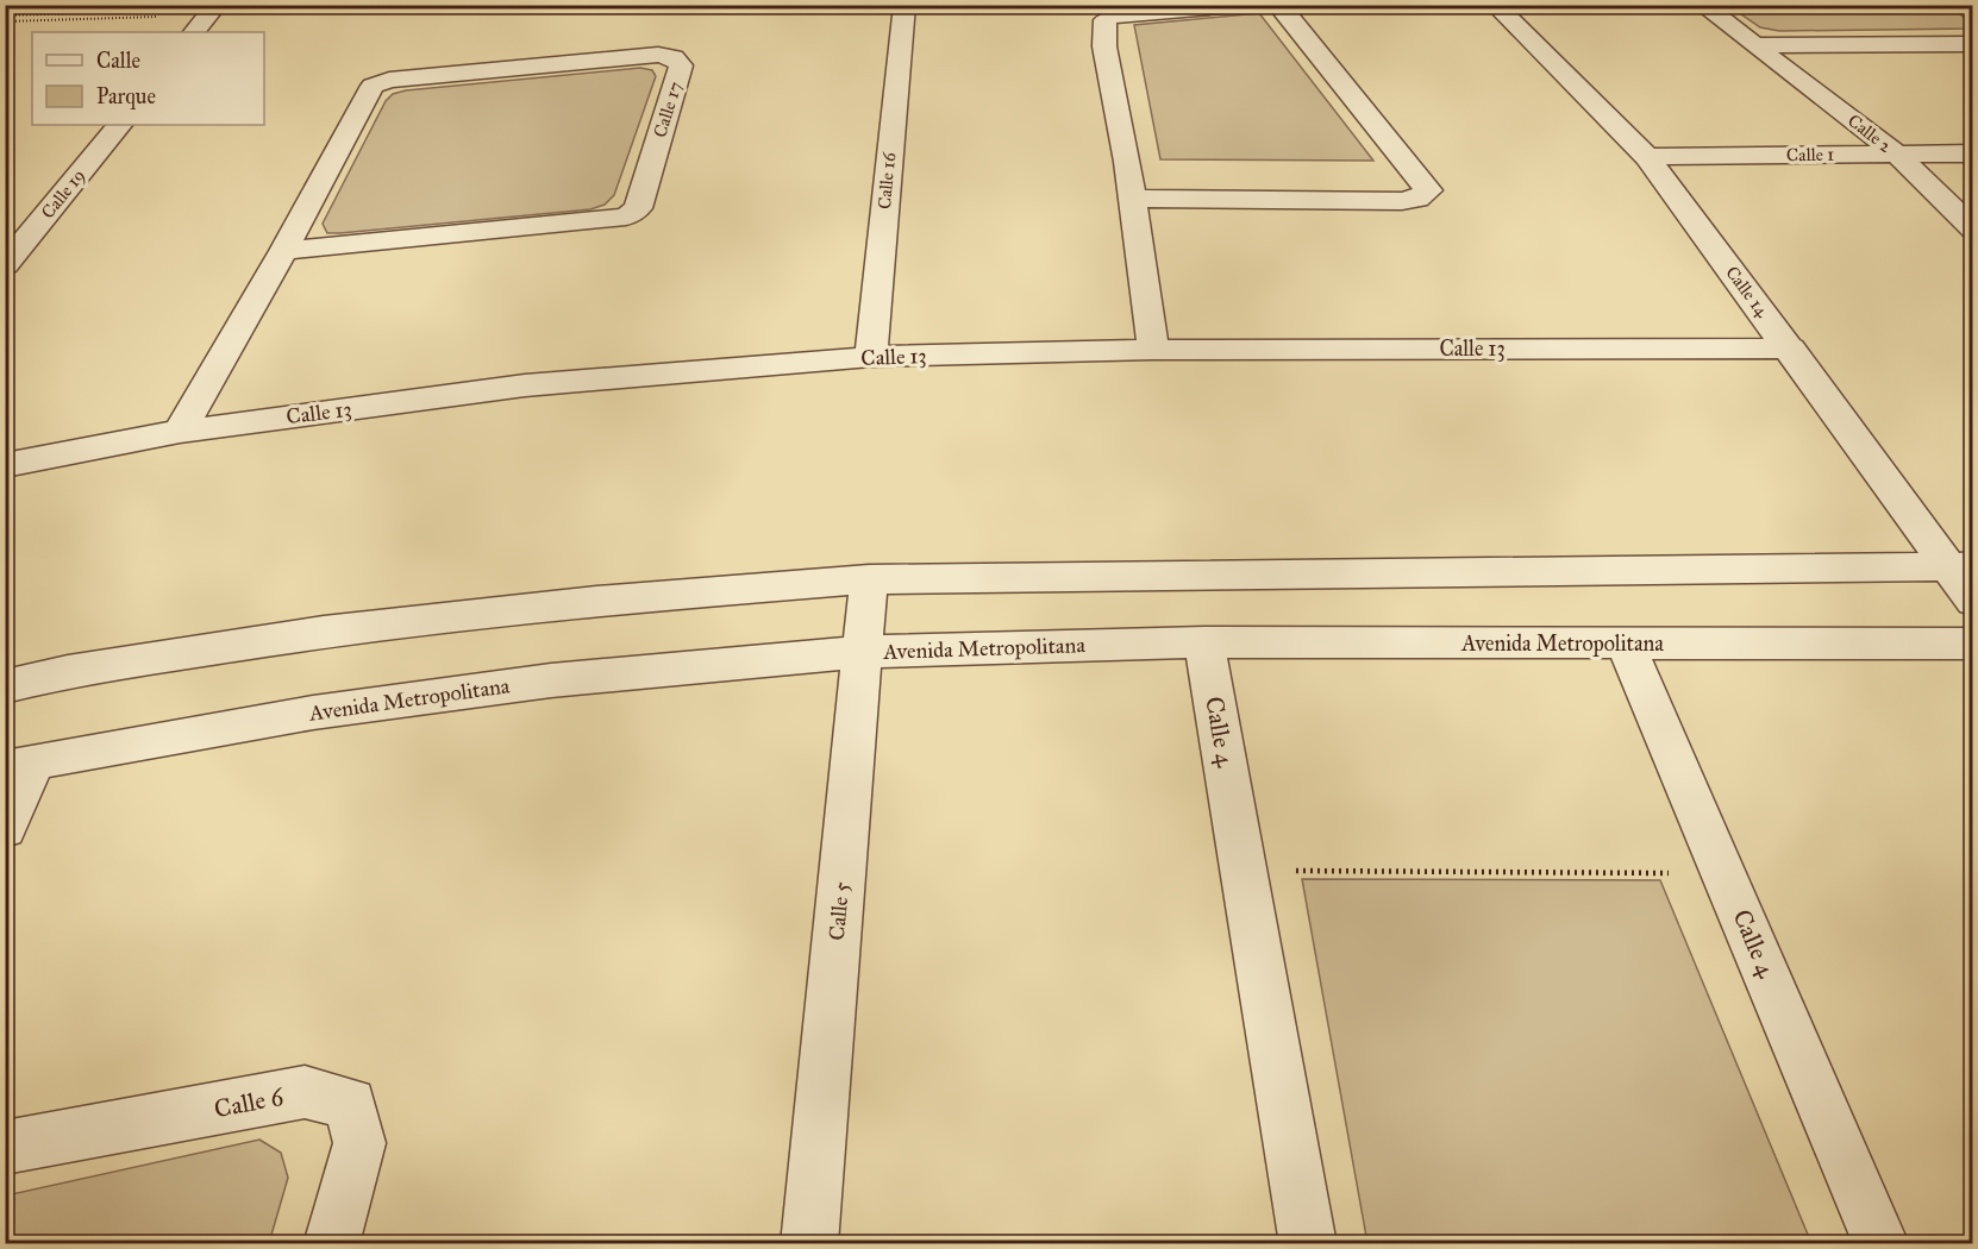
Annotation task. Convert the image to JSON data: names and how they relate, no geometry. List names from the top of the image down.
{
  "streets": {
    "street": [
      "Calle 17",
      "Calle 2",
      "Calle 1",
      "Calle 16",
      "Calle 19",
      "Calle 14",
      "Calle 13",
      "Avenida Metropolitana",
      "Calle 4",
      "Calle 5",
      "Calle 6"
    ]
  },
  "crossings": [
    ["Calle 17", "Calle 13"],
    ["Calle 2", "Calle 1"],
    ["Calle 1", "Calle 14"],
    ["Calle 16", "Calle 13"],
    ["Calle 14", "Calle 13"],
    ["Avenida Metropolitana", "Calle 4"],
    ["Avenida Metropolitana", "Calle 5"]
  ],
  "legend": ["Calle", "Parque"]
}
